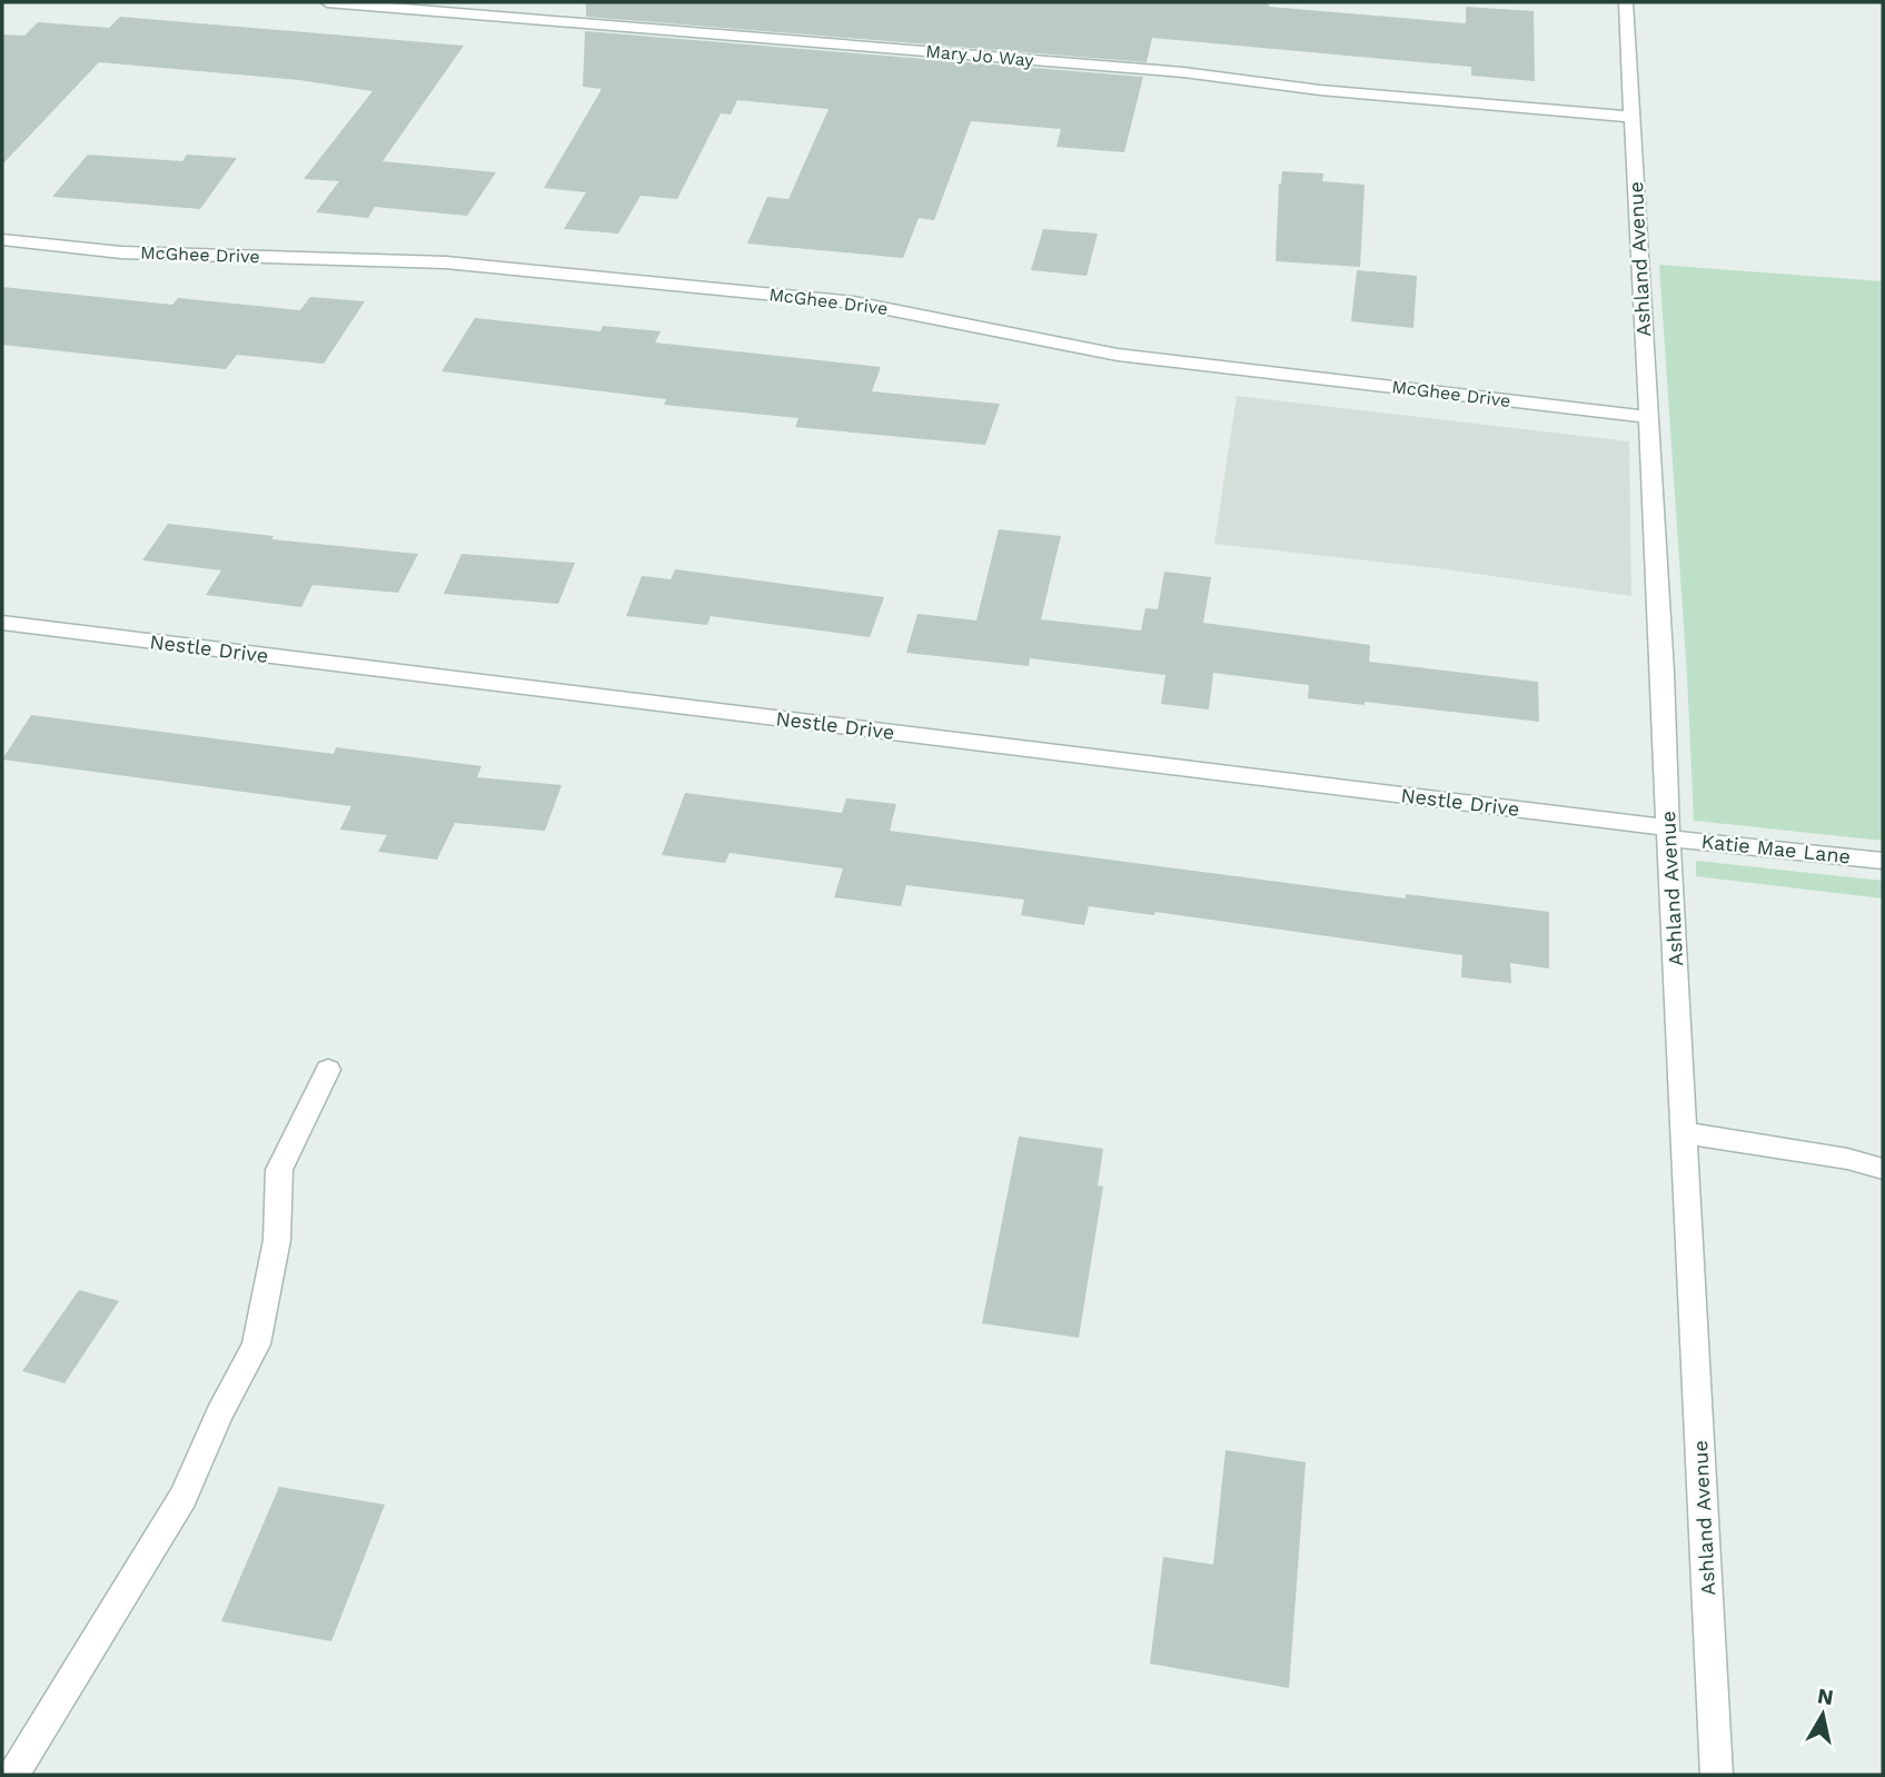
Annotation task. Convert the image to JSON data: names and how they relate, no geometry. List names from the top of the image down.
{
  "streets": {
    "street": [
      "Mary Jo Way",
      "McGhee Drive",
      "Ashland Avenue",
      "Nestle Drive",
      "Katie Mae Lane"
    ]
  },
  "crossings": [
    ["Mary Jo Way", "Ashland Avenue"],
    ["McGhee Drive", "Ashland Avenue"],
    ["Ashland Avenue", "Nestle Drive"],
    ["Ashland Avenue", "Katie Mae Lane"],
    ["Nestle Drive", "Katie Mae Lane"]
  ],
  "north": "top"
}
